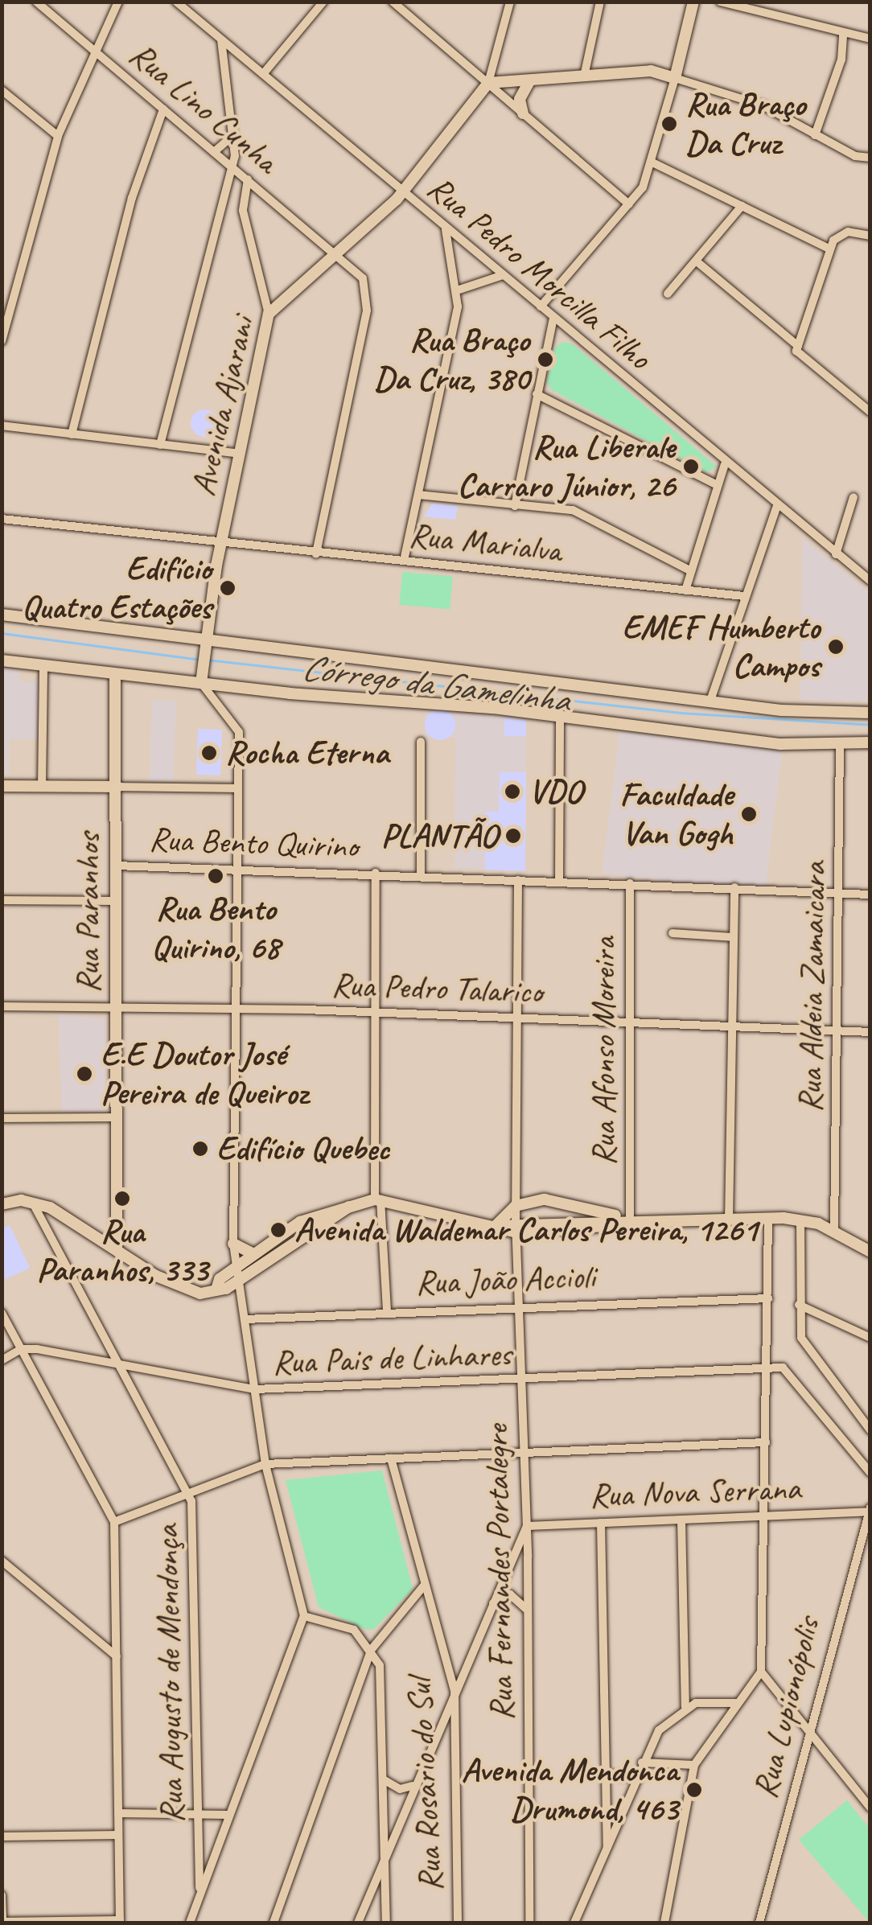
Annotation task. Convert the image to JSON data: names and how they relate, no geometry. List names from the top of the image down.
{
  "streets": {
    "street": [
      "Rua Lino Cunha",
      "Rua Pedro Morcilla Filho",
      "Avenida Ajarani",
      "Rua Marialva",
      "Rua Bento Quirino",
      "Rua Paranhos",
      "Rua Aldeia Zamaicara",
      "Rua Pedro Talarico",
      "Rua Afonso Moreira",
      "Rua João Accioli",
      "Rua Pais de Linhares",
      "Rua Nova Serrana",
      "Rua Fernandes Portalegre",
      "Rua Augusto de Mendonça",
      "Rua Lupionópolis",
      "Rua Rosario do Sul"
    ]
  },
  "crossings": [
    ["Rua Lino Cunha", "Avenida Ajarani"],
    ["Rua Lino Cunha", "Rua Marialva"],
    ["Rua Pedro Morcilla Filho", "Avenida Ajarani"],
    ["Avenida Ajarani", "Rua Marialva"],
    ["Rua Bento Quirino", "Rua Paranhos"],
    ["Rua Bento Quirino", "Rua Aldeia Zamaicara"],
    ["Rua Bento Quirino", "Rua Afonso Moreira"],
    ["Rua Bento Quirino", "Rua Fernandes Portalegre"],
    ["Rua Paranhos", "Rua Pedro Talarico"],
    ["Rua Aldeia Zamaicara", "Rua Pedro Talarico"],
    ["Rua Pedro Talarico", "Rua Afonso Moreira"],
    ["Rua Pedro Talarico", "Rua Fernandes Portalegre"],
    ["Rua João Accioli", "Rua Fernandes Portalegre"],
    ["Rua Pais de Linhares", "Rua Fernandes Portalegre"],
    ["Rua Pais de Linhares", "Rua Augusto de Mendonça"],
    ["Rua Nova Serrana", "Rua Fernandes Portalegre"],
    ["Rua Nova Serrana", "Rua Lupionópolis"]
  ],
  "water": ["Córrego da Gamelinha"],
  "places": [
    "Rua Braço Da Cruz",
    "Rua Braço Da Cruz, 380",
    "Rua Liberale Carraro Júnior, 26",
    "Edifício Quatro Estações",
    "EMEF Humberto Campos",
    "Rocha Eterna",
    "VDO",
    "Faculdade Van Gogh",
    "PLANTÃO",
    "Rua Bento Quirino, 68",
    "E.E Doutor José Pereira de Queiroz",
    "Edifício Quebec",
    "Rua Paranhos, 333",
    "Avenida Waldemar Carlos Pereira, 1261",
    "Avenida Mendonca Drumond, 463"
  ]
}
